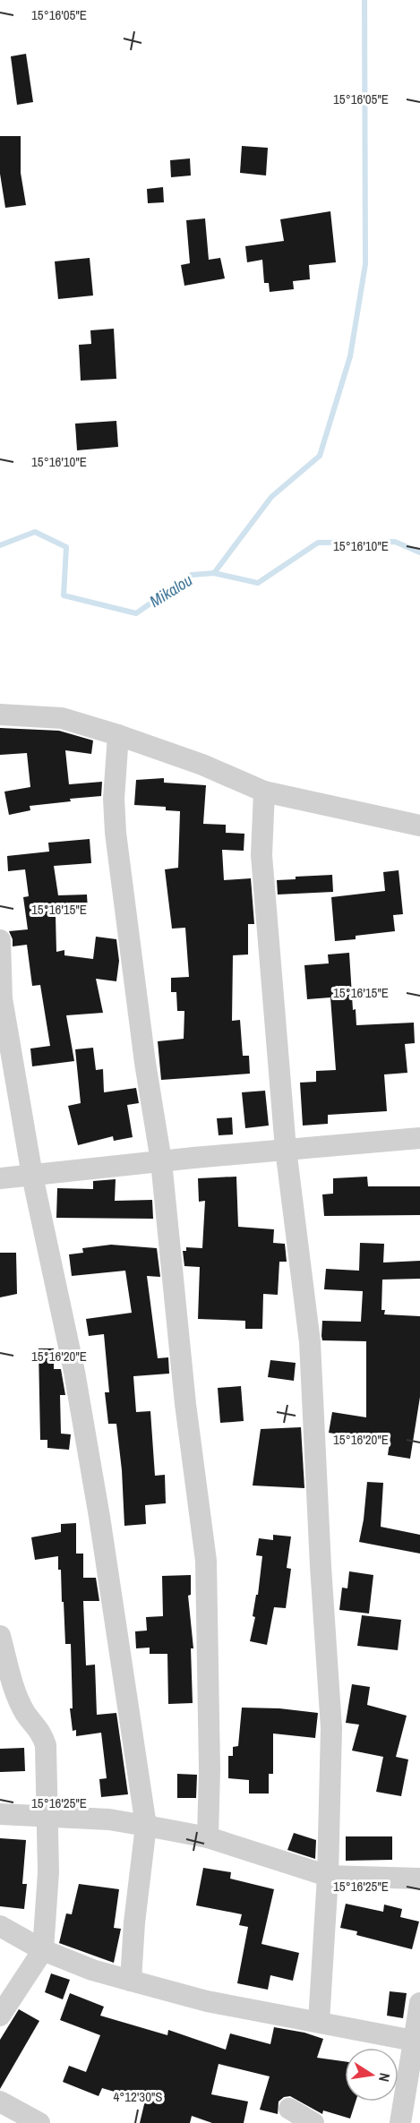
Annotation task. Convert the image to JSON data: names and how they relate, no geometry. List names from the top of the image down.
{
  "water": ["Mikalou"],
  "north": "right",
  "coordinates": [
    "15°16'05\"E",
    "15°16'10\"E",
    "15°16'15\"E",
    "15°16'20\"E",
    "15°16'25\"E",
    "4°12'30\"S"
  ]
}
